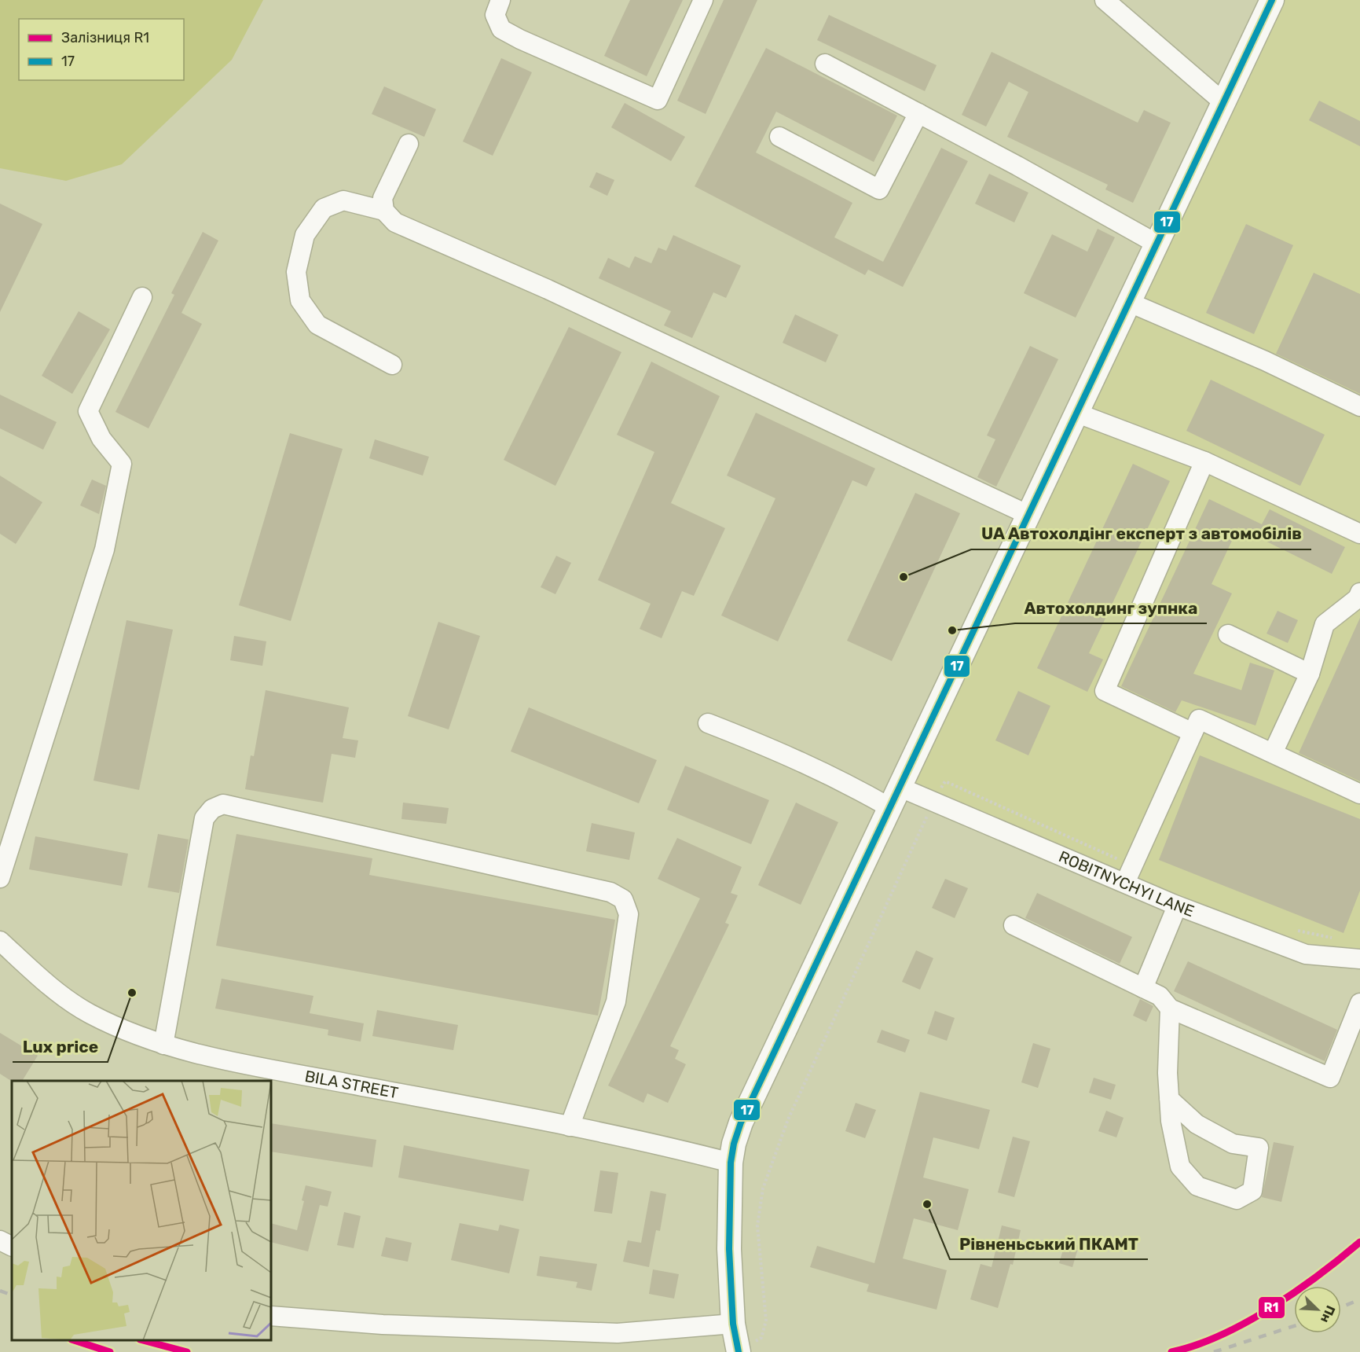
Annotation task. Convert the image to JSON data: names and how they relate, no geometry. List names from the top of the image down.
{
  "streets": {
    "street": ["ROBITNYCHYI LANE", "BILA STREET"]
  },
  "places": [
    "UA Автохолдінг експерт з автомобілів",
    "Автохолдинг зупнка",
    "Lux price",
    "Рівненьський ПКАМТ"
  ],
  "lines": ["transit line 17", "rail line R1"],
  "legend": ["Залізниця R1", "17"],
  "north": "bottom right"
}
